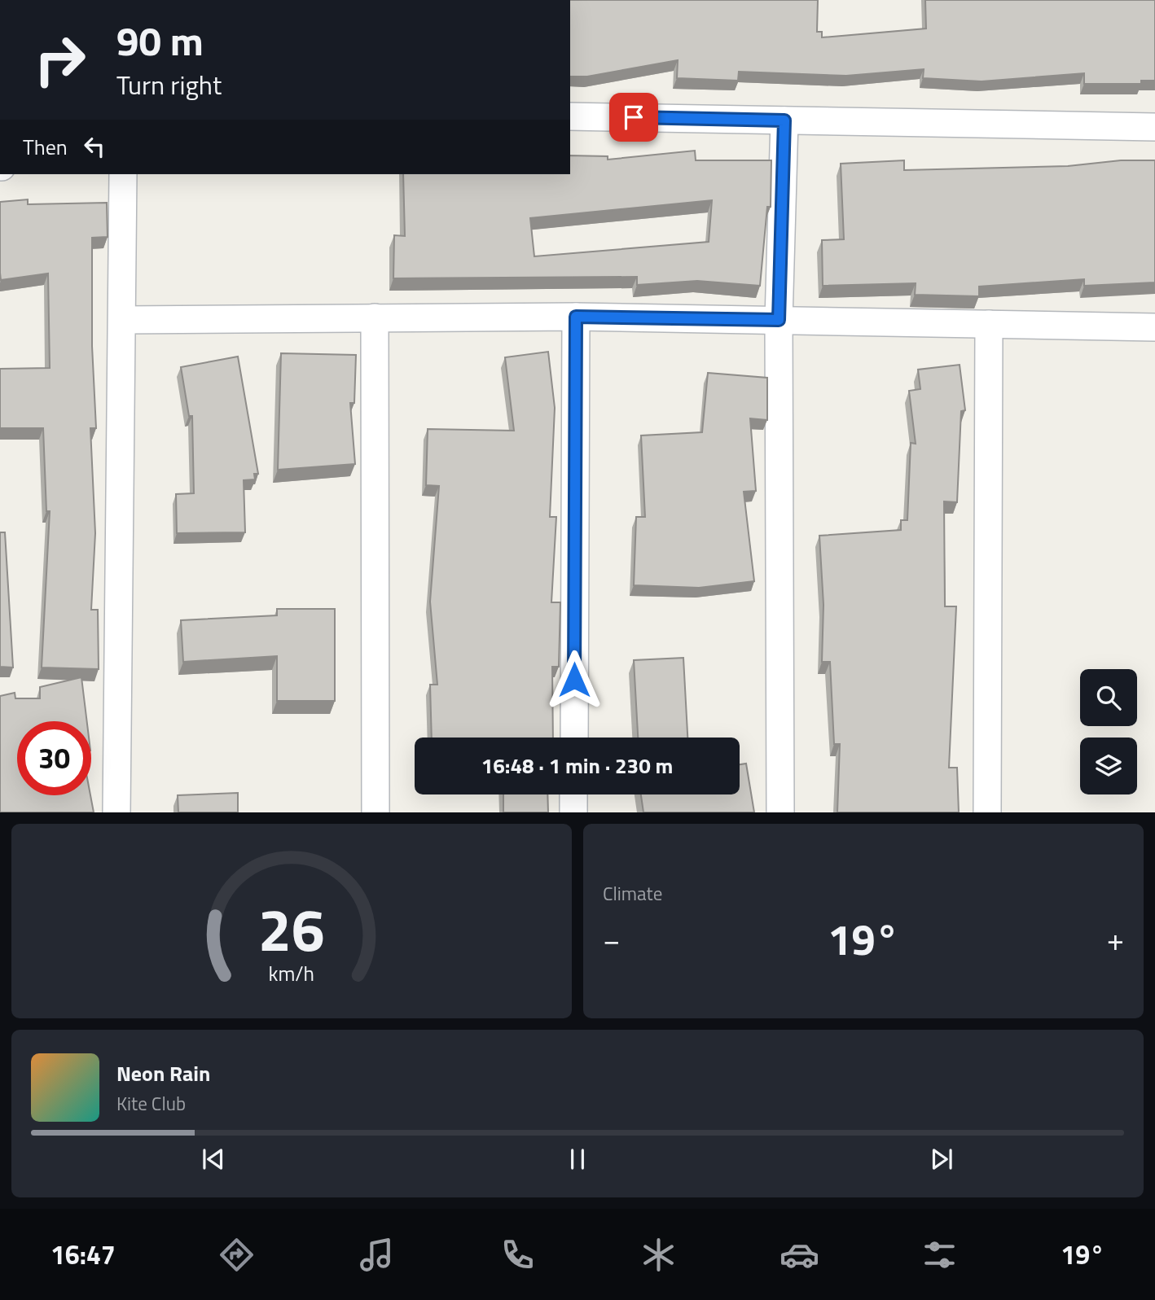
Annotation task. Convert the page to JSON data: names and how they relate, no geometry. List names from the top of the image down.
{
  "page": {
    "turn": ["90 m", "Turn right"],
    "then": "Then",
    "limit": "30",
    "trip": "16:48 · 1 min · 230 m",
    "tile": "Climate",
    "heat": ["−", "19°", "+"],
    "song": ["Neon Rain", "Kite Club"],
    "tabs": ["16:47", "19°"],
    "gauge": ["26", "km/h"]
  }
}
